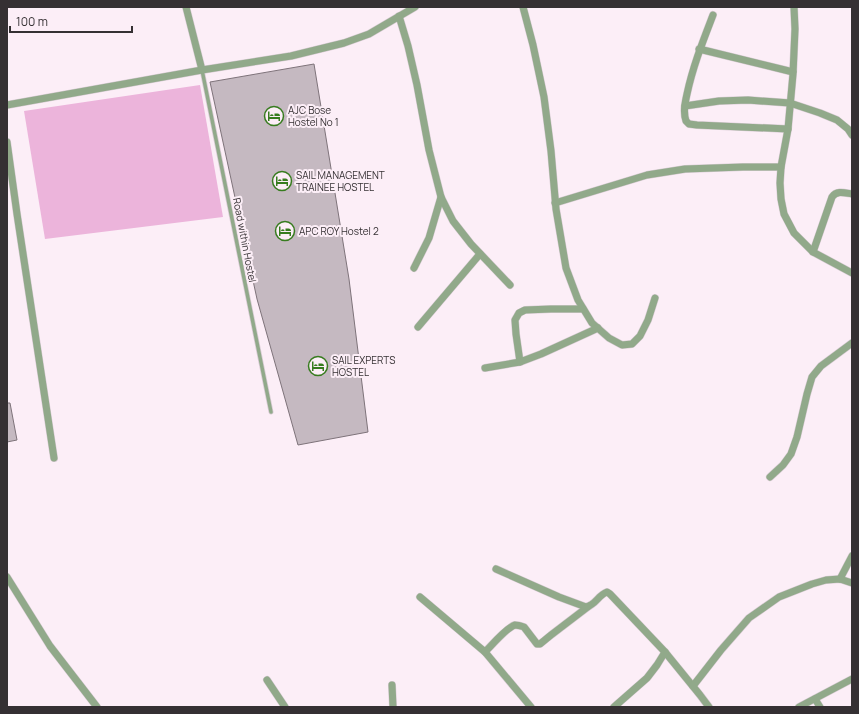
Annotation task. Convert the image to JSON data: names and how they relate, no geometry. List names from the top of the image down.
{
  "streets": {
    "lane": ["Road within Hostel"]
  },
  "places": {
    "hotel": [
      "AJC Bose Hostel No 1",
      "SAIL MANAGEMENT TRAINEE HOSTEL",
      "APC ROY Hostel 2",
      "SAIL EXPERTS HOSTEL"
    ]
  },
  "scale_bar": "100 m"
}
